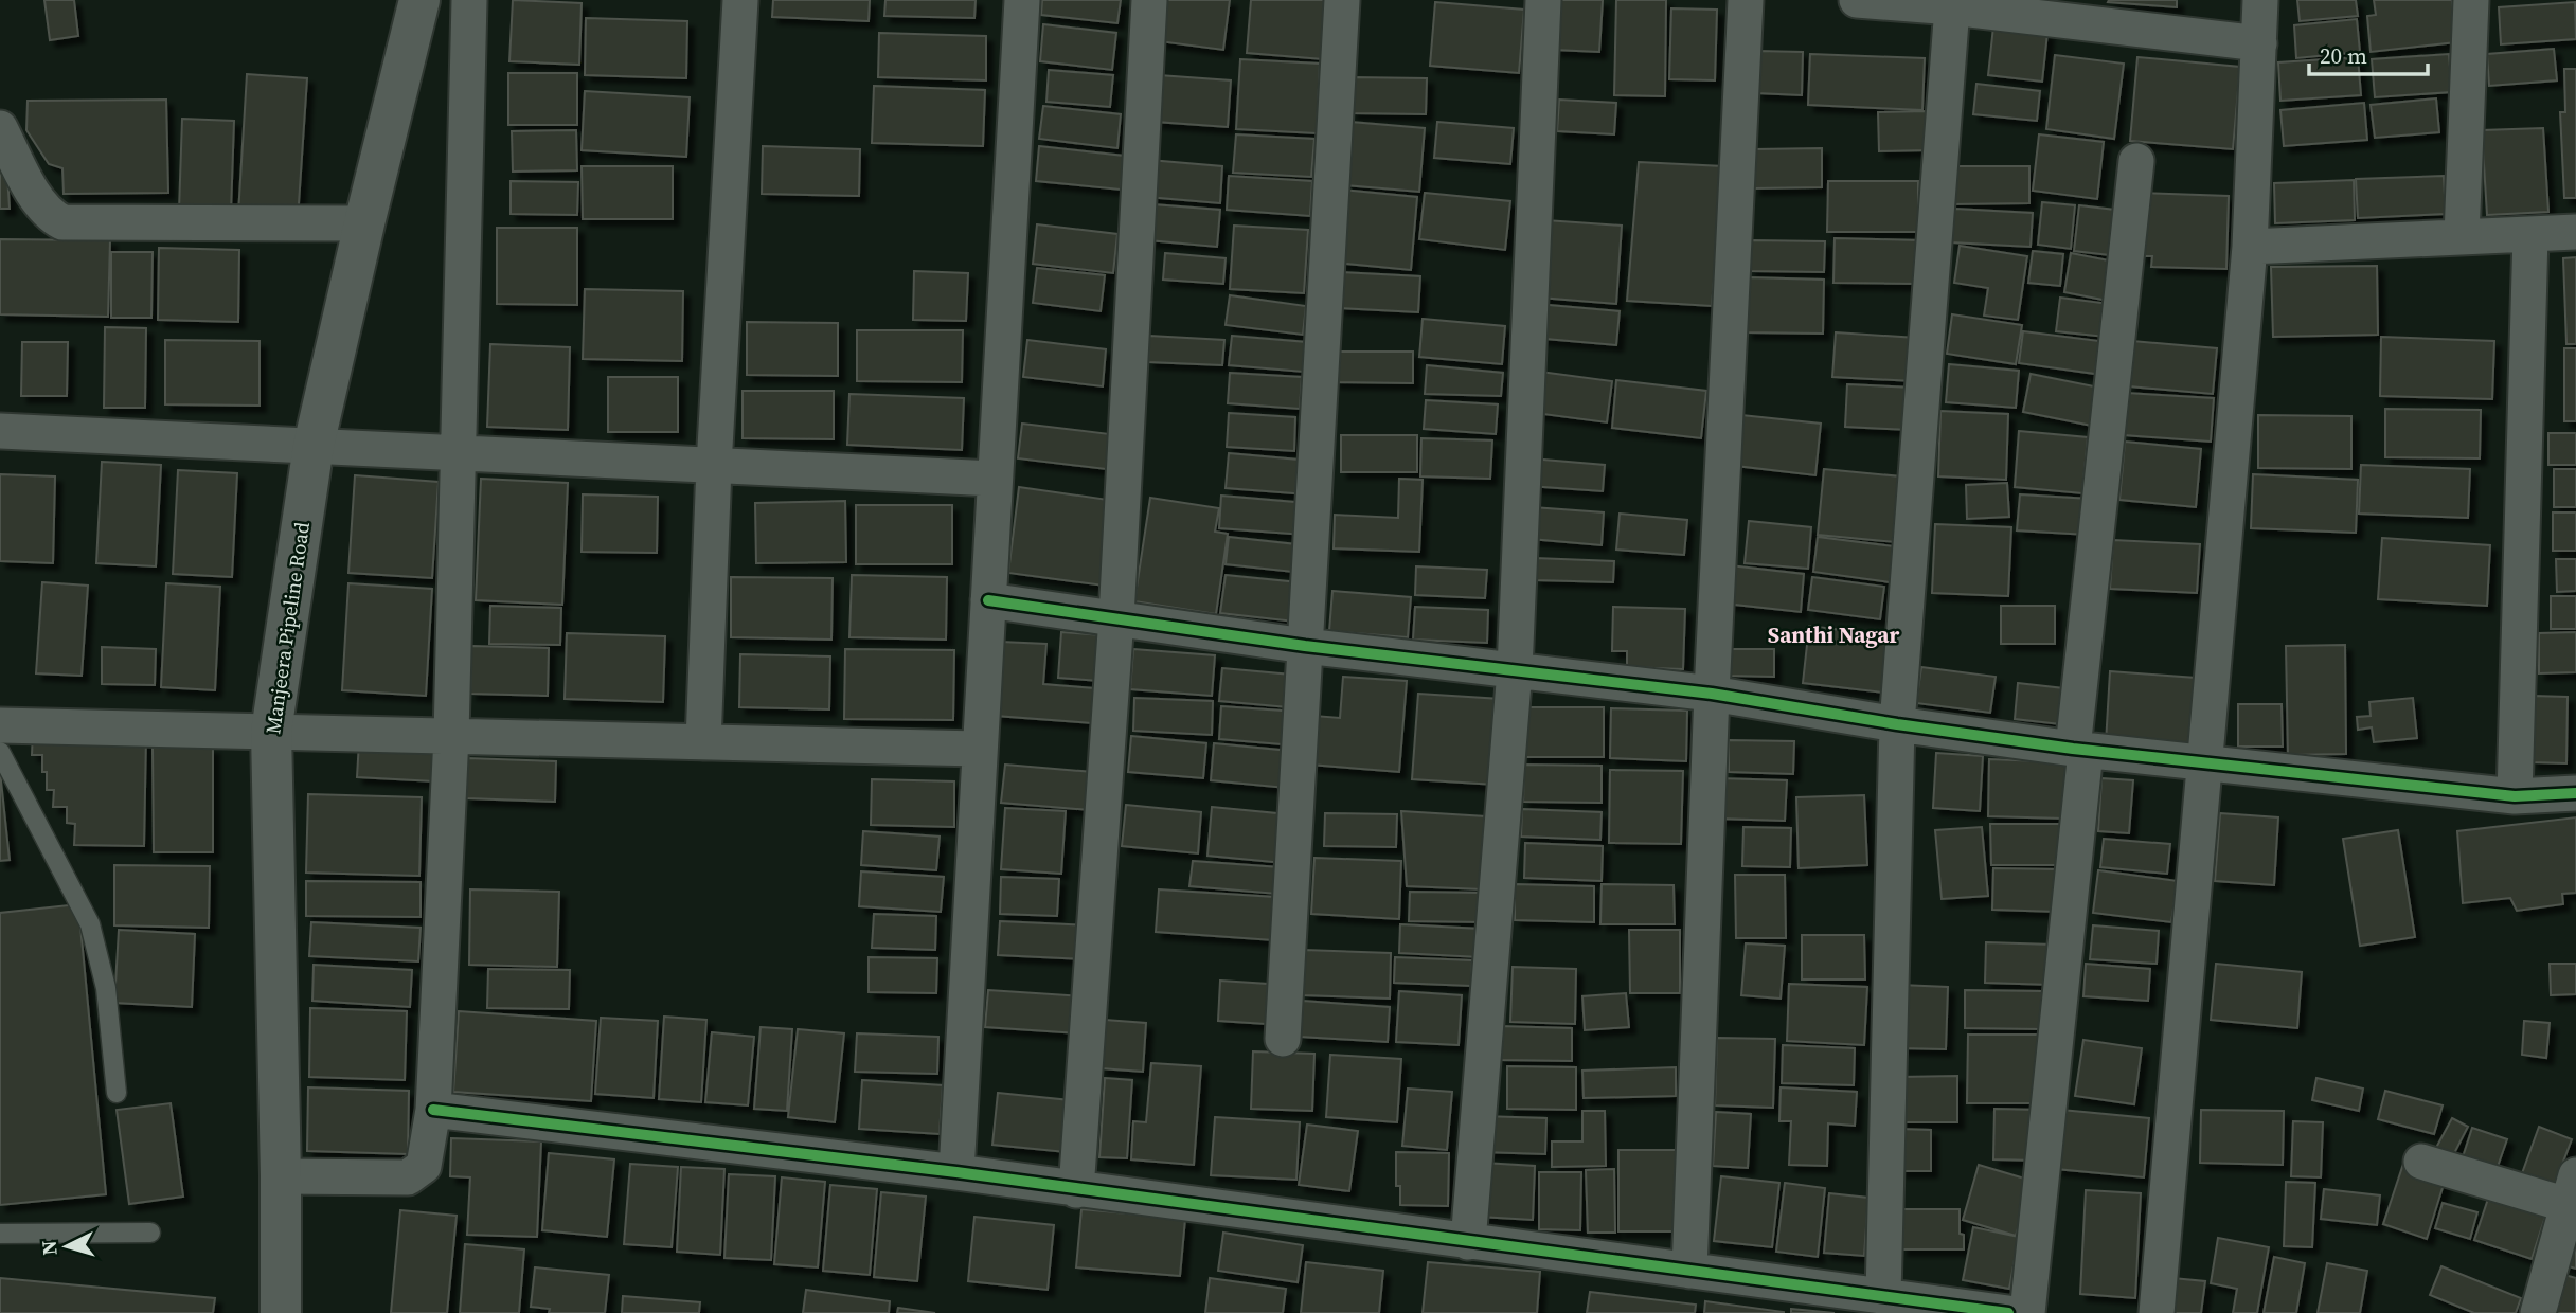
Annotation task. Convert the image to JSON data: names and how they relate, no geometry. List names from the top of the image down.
{
  "streets": {
    "street": ["Manjeera Pipeline Road"]
  },
  "districts": ["Santhi Nagar"],
  "scale_bar": "20 m",
  "north": "left"
}
